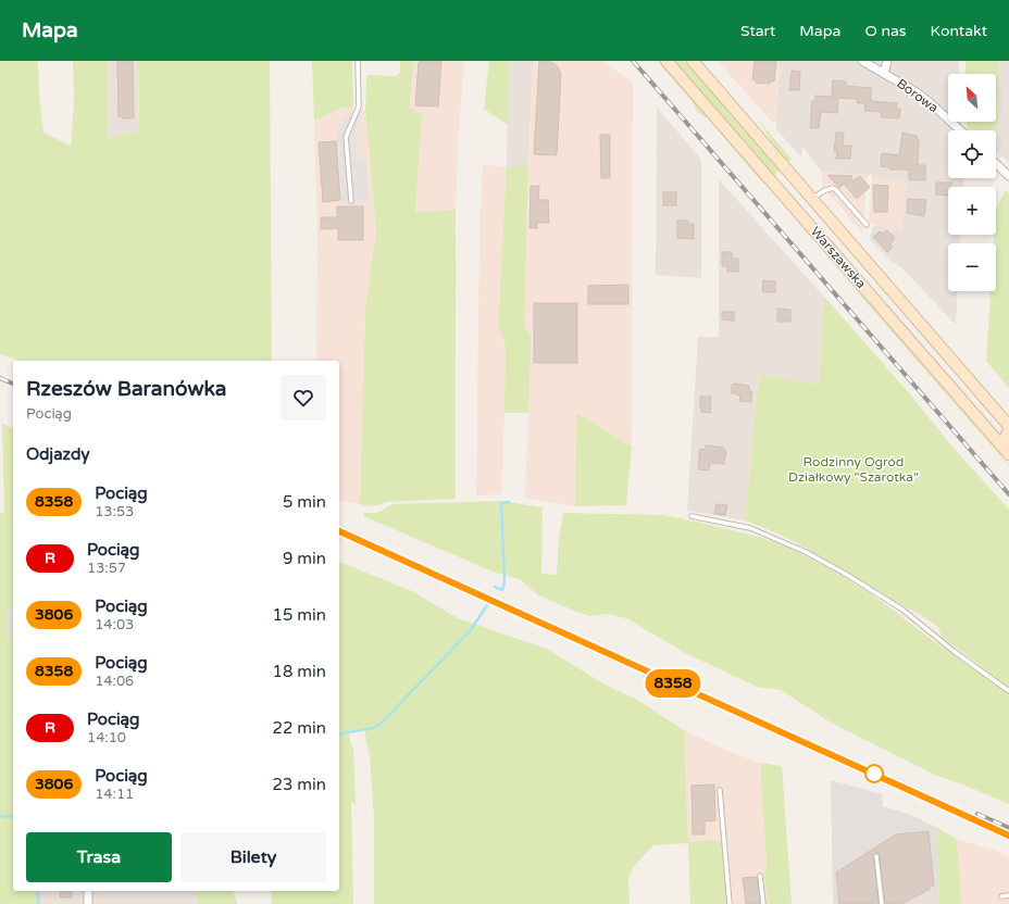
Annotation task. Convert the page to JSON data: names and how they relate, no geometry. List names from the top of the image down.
{
  "streets": {
    "main road": ["Warszawska"],
    "street": ["Borowa"]
  },
  "parks": ["Rodzinny Ogród Działkowy \"Szarotka\""],
  "north": "top left",
  "page": {
    "header": "Mapa",
    "nav": [
      "Start",
      "Mapa",
      "O nas",
      "Kontakt"
    ],
    "on_map": "8358",
    "map_buttons": ["+", "−"],
    "heading": [
      ["Rzeszów Baranówka", "Pociąg"],
      "Odjazdy"
    ],
    "list": [
      {
        "mark": "8358",
        "name": "Pociąg",
        "note": "13:53",
        "value": "5 min"
      },
      {
        "mark": "R",
        "name": "Pociąg",
        "note": "13:57",
        "value": "9 min"
      },
      {
        "mark": "3806",
        "name": "Pociąg",
        "note": "14:03",
        "value": "15 min"
      },
      {
        "mark": "8358",
        "name": "Pociąg",
        "note": "14:06",
        "value": "18 min"
      },
      {
        "mark": "R",
        "name": "Pociąg",
        "note": "14:10",
        "value": "22 min"
      },
      {
        "mark": "3806",
        "name": "Pociąg",
        "note": "14:11",
        "value": "23 min"
      }
    ],
    "buttons": ["Trasa", "Bilety"]
  }
}
